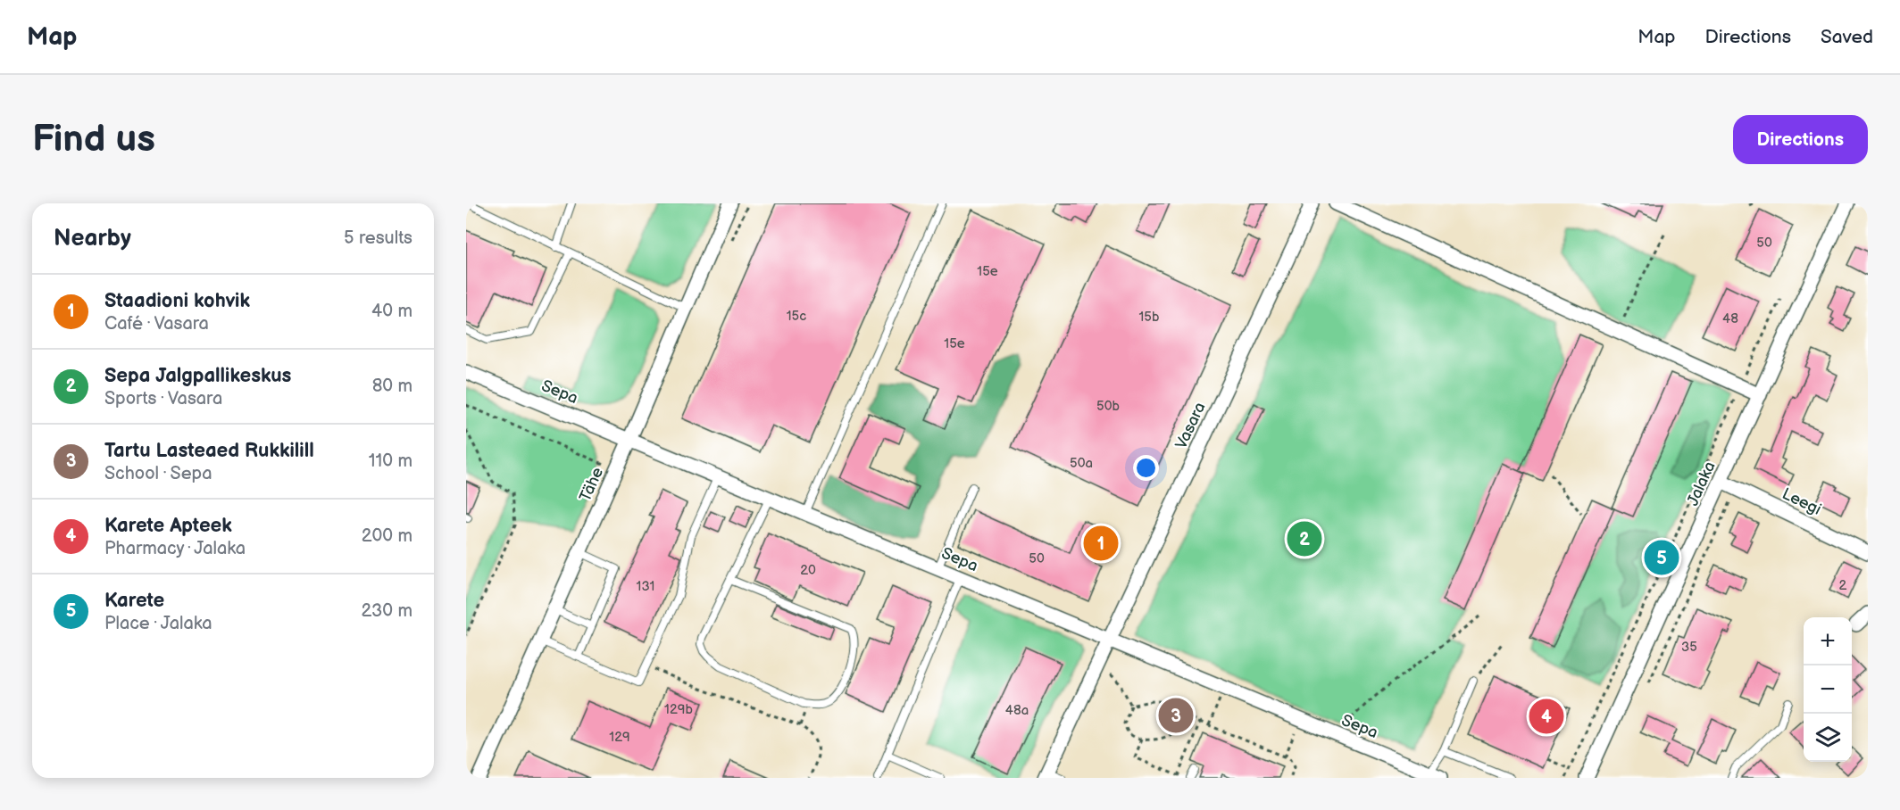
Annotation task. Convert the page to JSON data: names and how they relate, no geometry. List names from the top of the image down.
{
  "streets": {
    "street": [
      "Sepa",
      "Vasara",
      "Jalaka",
      "Tähe",
      "Leegi"
    ]
  },
  "crossings": [
    ["Sepa", "Vasara"],
    ["Sepa", "Tähe"],
    ["Jalaka", "Leegi"]
  ],
  "house_numbers": [
    "50",
    "15e",
    "15c",
    "15b",
    "48",
    "15e",
    "50b",
    "50a",
    "50",
    "20",
    "2",
    "131",
    "35",
    "129b",
    "48a",
    "129"
  ],
  "page": {
    "header": "Map",
    "nav": ["Map", "Directions", "Saved"],
    "buttons": "Directions",
    "title": "Find us",
    "heading": ["Nearby", "5 results"],
    "list": [
      {
        "mark": "1",
        "name": "Staadioni kohvik",
        "note": "Café · Vasara",
        "value": "40 m"
      },
      {
        "mark": "2",
        "name": "Sepa Jalgpallikeskus",
        "note": "Sports · Vasara",
        "value": "80 m"
      },
      {
        "mark": "3",
        "name": "Tartu Lasteaed Rukkilill",
        "note": "School · Sepa",
        "value": "110 m"
      },
      {
        "mark": "4",
        "name": "Karete Apteek",
        "note": "Pharmacy · Jalaka",
        "value": "200 m"
      },
      {
        "mark": "5",
        "name": "Karete",
        "note": "Place · Jalaka",
        "value": "230 m"
      }
    ],
    "pins": [
      "2",
      "1",
      "5",
      "3",
      "4"
    ],
    "map_buttons": ["+", "−"]
  }
}
